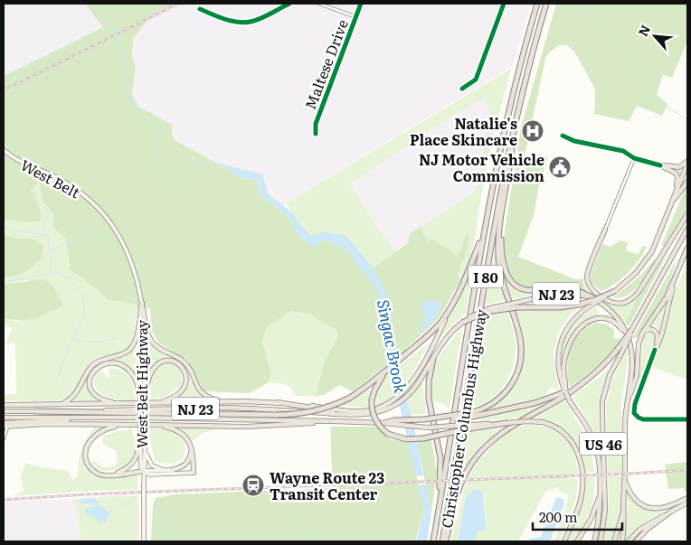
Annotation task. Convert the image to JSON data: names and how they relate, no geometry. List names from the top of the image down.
{
  "streets": {
    "highway": [
      "I 80",
      "NJ 23",
      "Christopher Columbus Highway",
      "US 46"
    ],
    "main road": ["West Belt", "West Belt Highway"],
    "street": ["Maltese Drive"]
  },
  "crossings": [
    ["West Belt", "West Belt Highway"]
  ],
  "water": ["Singac Brook"],
  "places": {
    "hospital": ["Natalie's Place Skincare"],
    "public building": ["NJ Motor Vehicle Commission"],
    "station": ["Wayne Route 23 Transit Center"]
  },
  "scale_bar": "200 m",
  "north": "top left"
}
